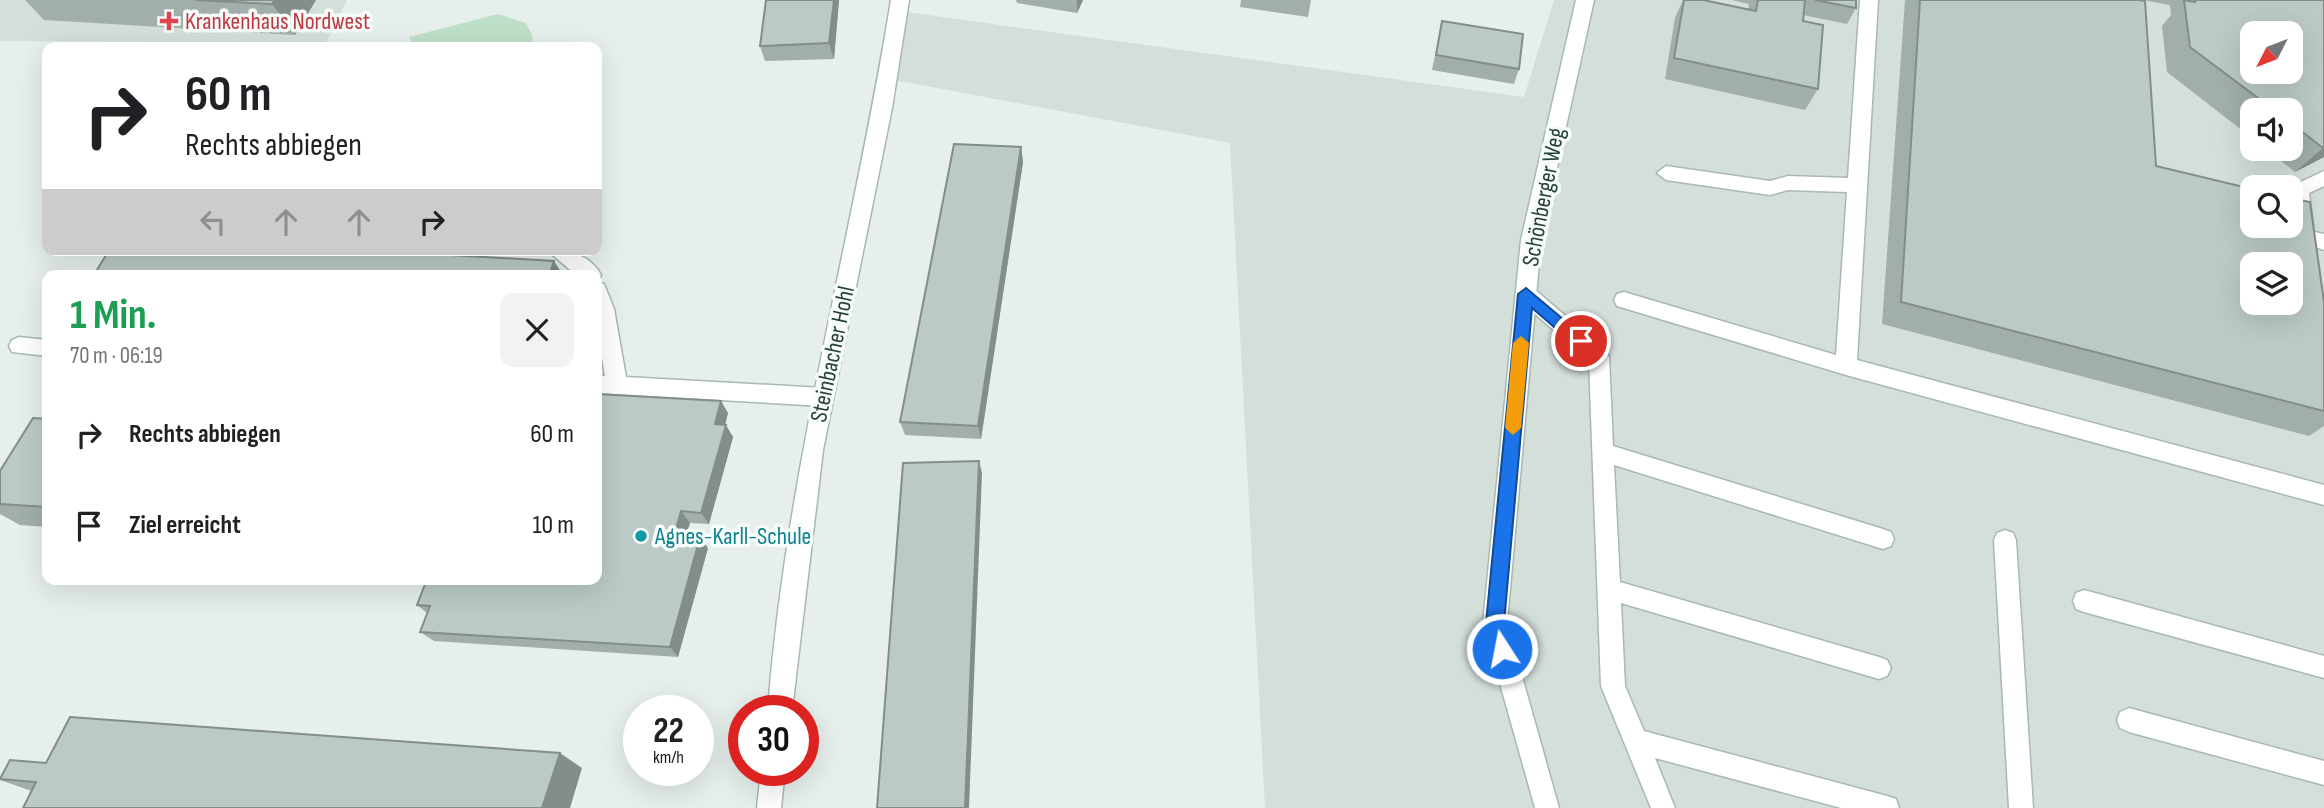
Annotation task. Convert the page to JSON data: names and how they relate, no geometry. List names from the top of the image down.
{
  "streets": {
    "street": ["Schönberger Weg", "Steinbacher Hohl"]
  },
  "places": {
    "health": ["Krankenhaus Nordwest"],
    "other": ["Agnes-Karll-Schule"]
  },
  "north": "bottom left",
  "page": {
    "turn": ["60 m", "Rechts abbiegen"],
    "heading": ["1 Min.", "70 m · 06:19"],
    "list": [
      {
        "name": "Rechts abbiegen",
        "value": "60 m"
      },
      {
        "name": "Ziel erreicht",
        "value": "10 m"
      }
    ],
    "speed": "22 km/h",
    "limit": "30"
  }
}
